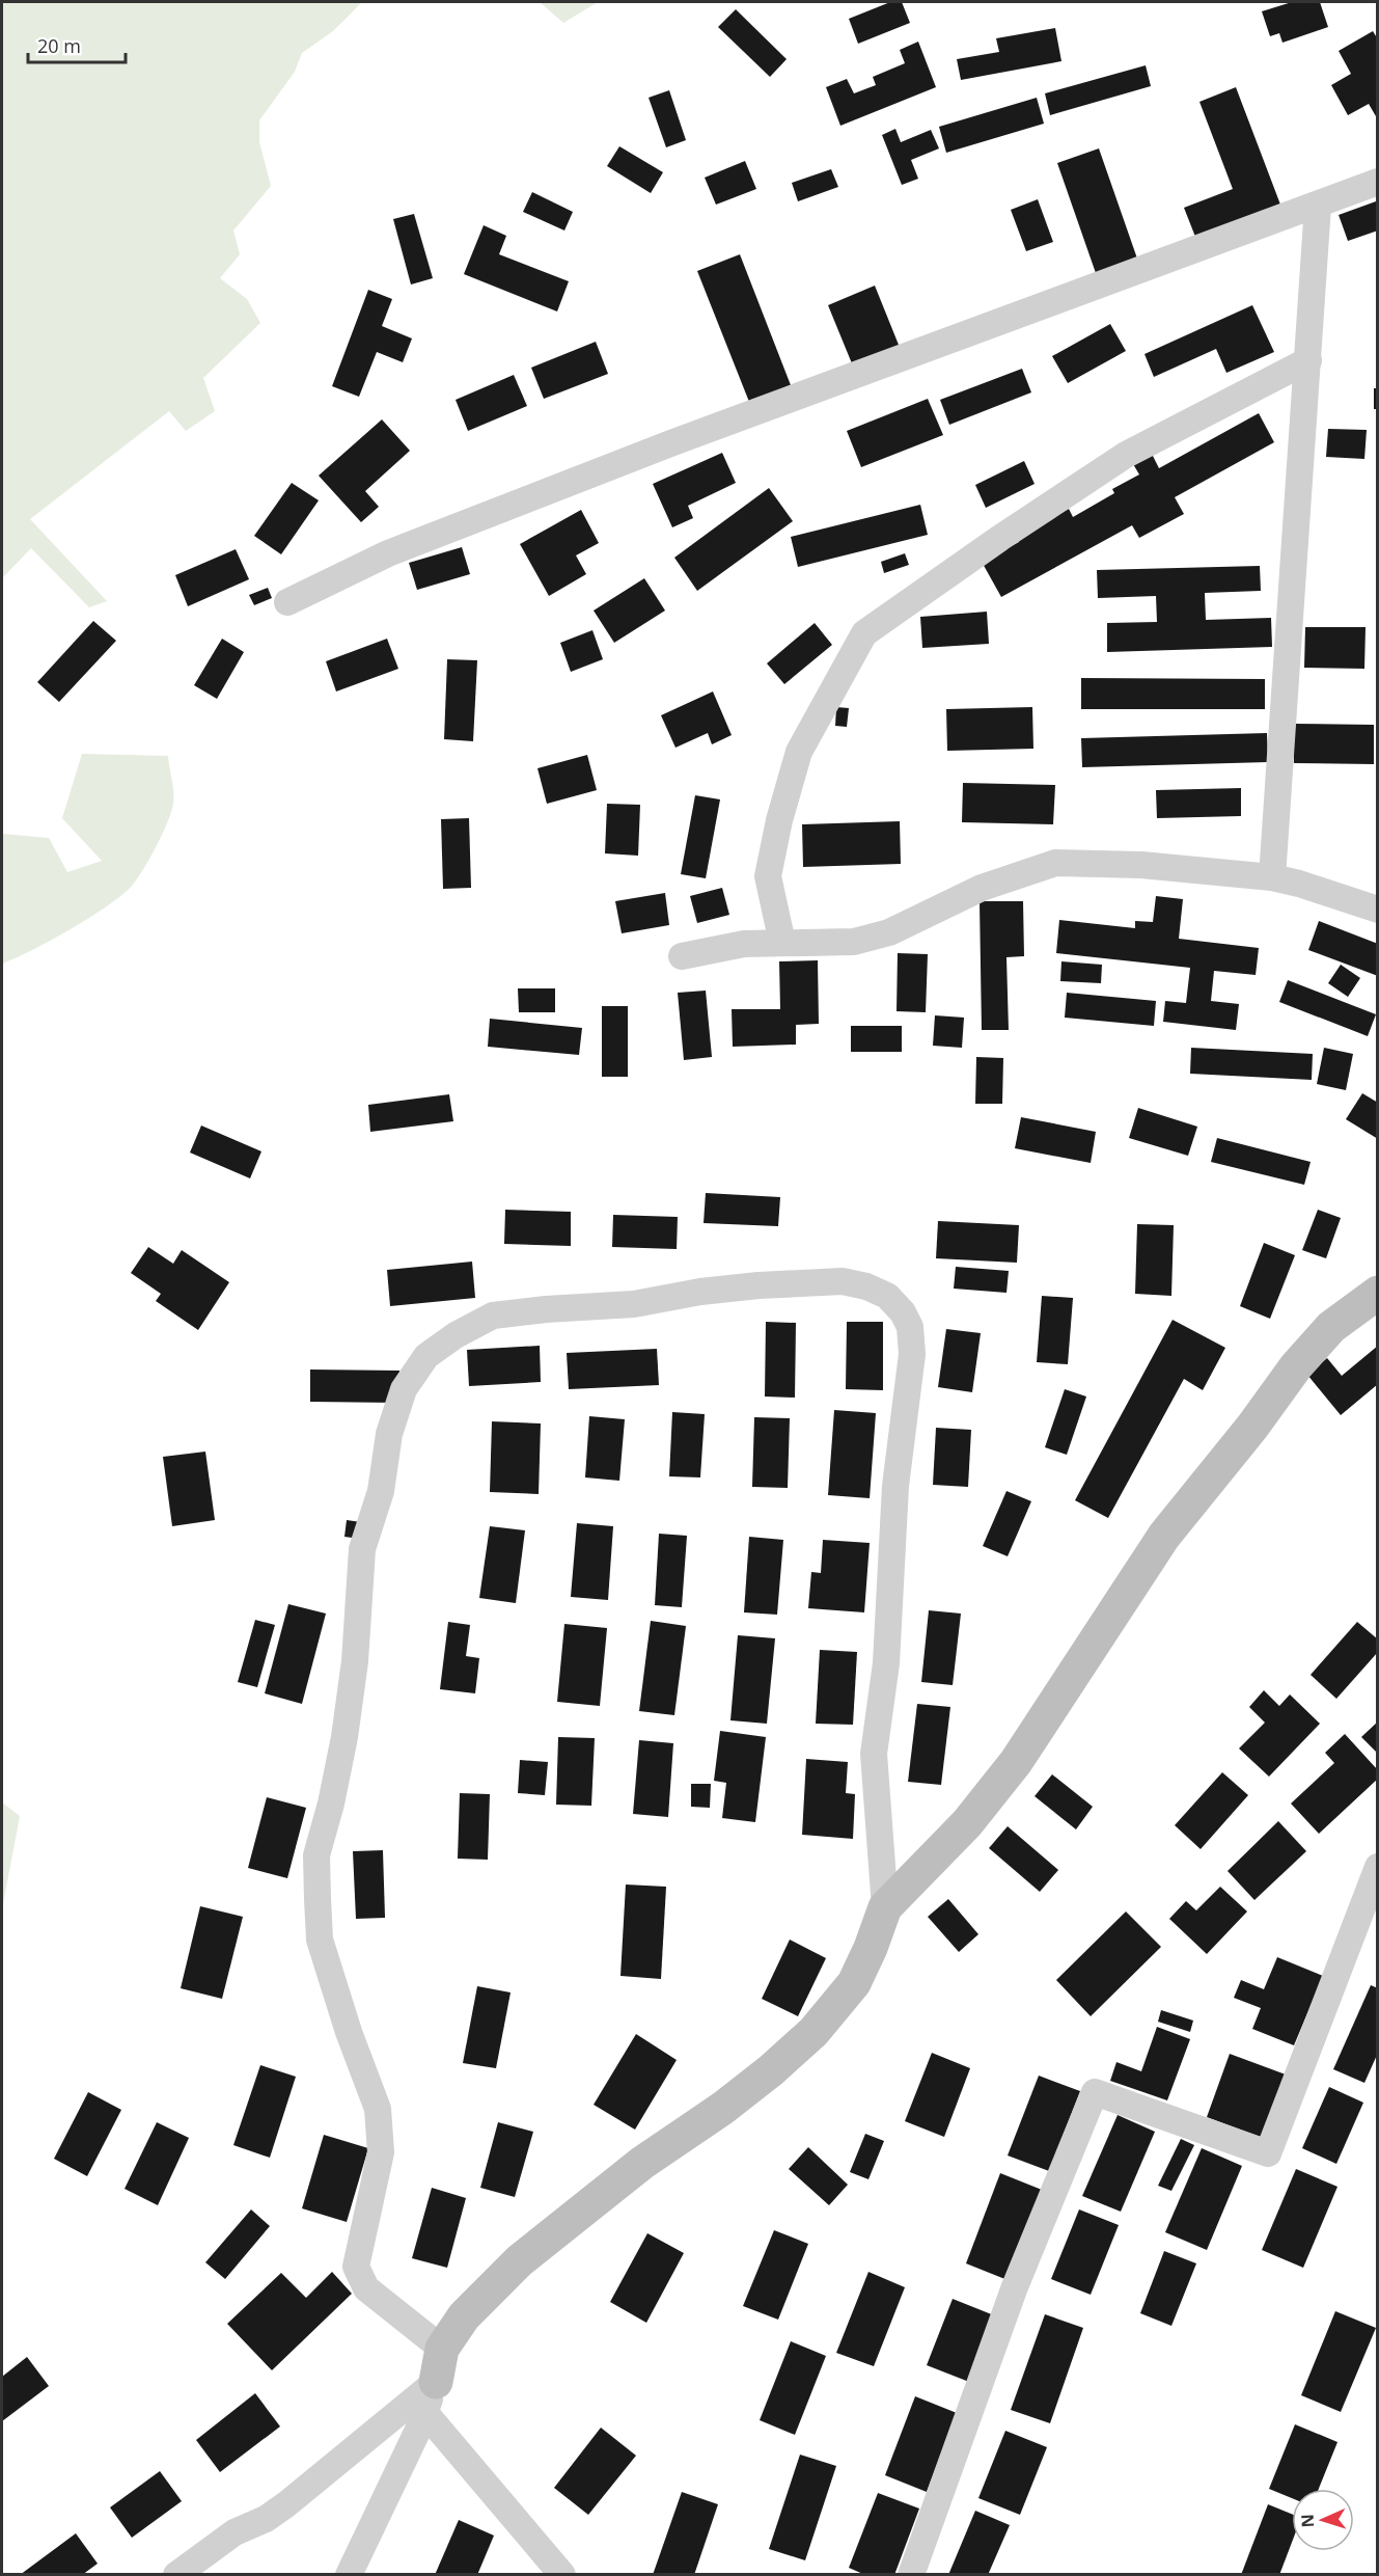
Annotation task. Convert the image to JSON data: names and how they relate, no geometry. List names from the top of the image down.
{
  "scale_bar": "20 m",
  "north": "left"
}
